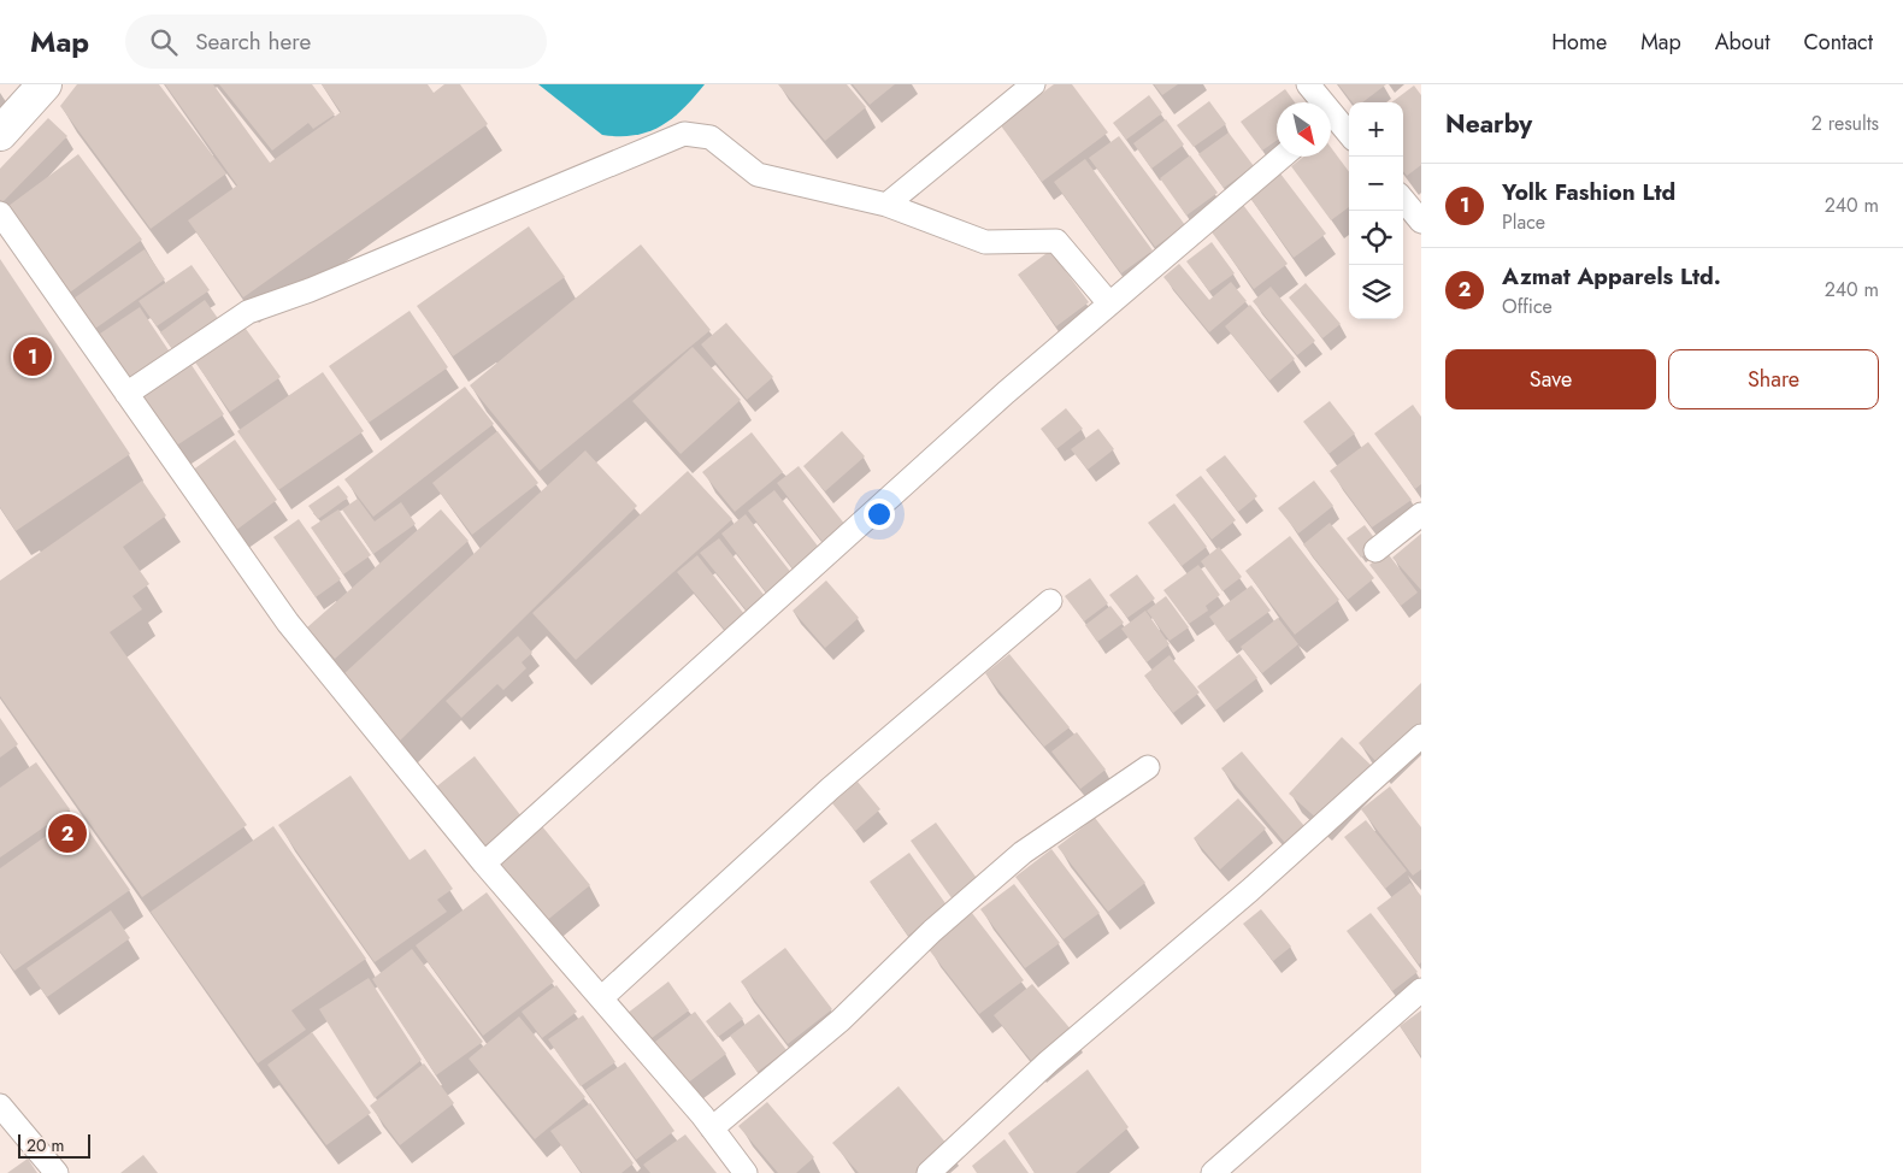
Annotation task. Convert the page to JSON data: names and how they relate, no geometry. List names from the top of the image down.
{
  "scale_bar": "20 m",
  "north": "bottom right",
  "page": {
    "header": "Map",
    "search": "Search here",
    "nav": [
      "Home",
      "Map",
      "About",
      "Contact"
    ],
    "heading": ["Nearby", "2 results"],
    "map_buttons": ["+", "−"],
    "list": [
      {
        "mark": "1",
        "name": "Yolk Fashion Ltd",
        "note": "Place",
        "value": "240 m"
      },
      {
        "mark": "2",
        "name": "Azmat Apparels Ltd.",
        "note": "Office",
        "value": "240 m"
      }
    ],
    "buttons": ["Save", "Share"],
    "pins": ["1", "2"],
    "scale": "20 m"
  }
}
